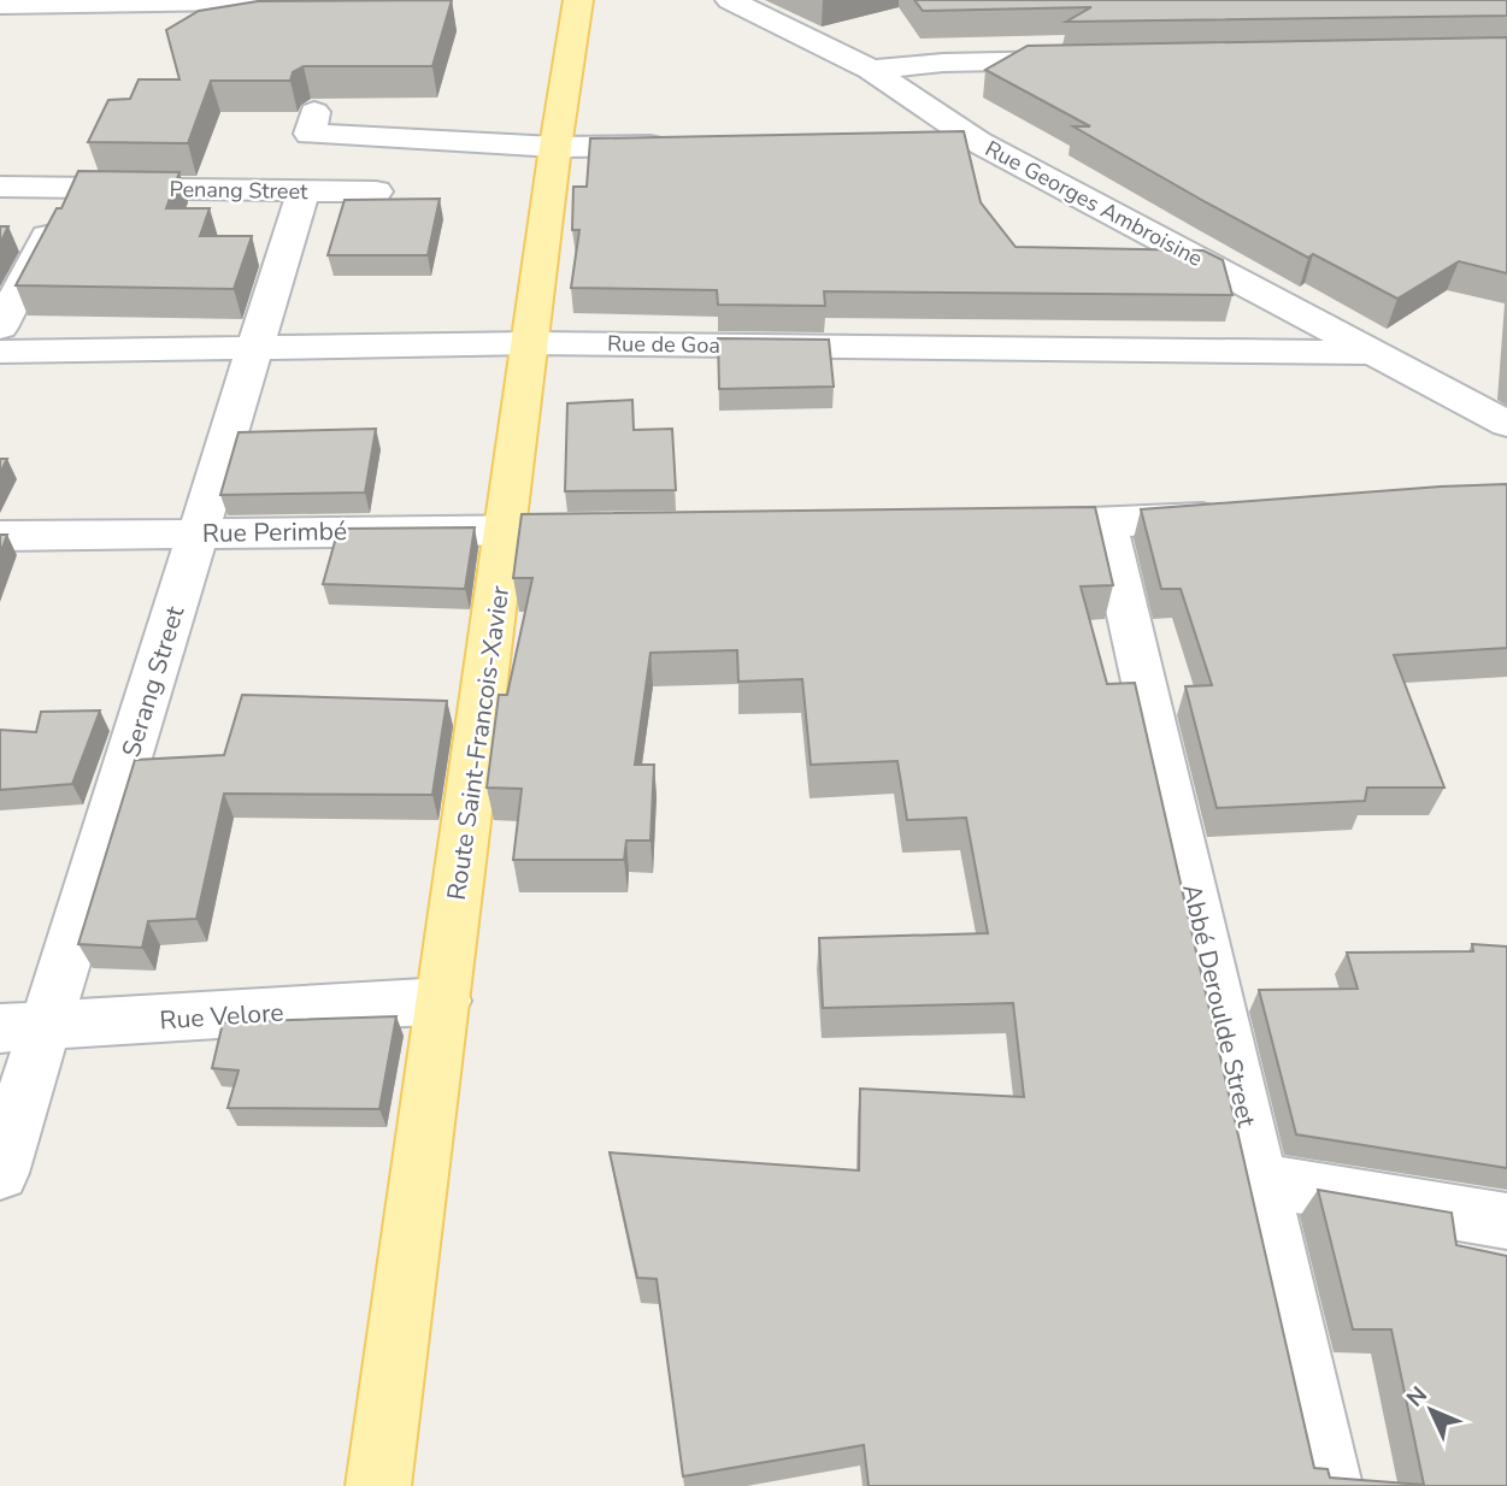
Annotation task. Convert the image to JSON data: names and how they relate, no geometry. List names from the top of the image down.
{
  "streets": {
    "main road": ["Route Saint-Francois-Xavier"],
    "street": [
      "Penang Street",
      "Rue Georges Ambroisine",
      "Rue de Goa",
      "Rue Perimbé",
      "Serang Street",
      "Abbé Deroulde Street",
      "Rue Velore"
    ]
  },
  "crossings": [
    ["Penang Street", "Serang Street"],
    ["Rue Georges Ambroisine", "Rue de Goa"],
    ["Rue de Goa", "Serang Street"],
    ["Rue de Goa", "Route Saint-Francois-Xavier"],
    ["Rue Perimbé", "Serang Street"],
    ["Rue Perimbé", "Route Saint-Francois-Xavier"],
    ["Serang Street", "Rue Velore"],
    ["Route Saint-Francois-Xavier", "Rue Velore"]
  ],
  "north": "top left"
}
